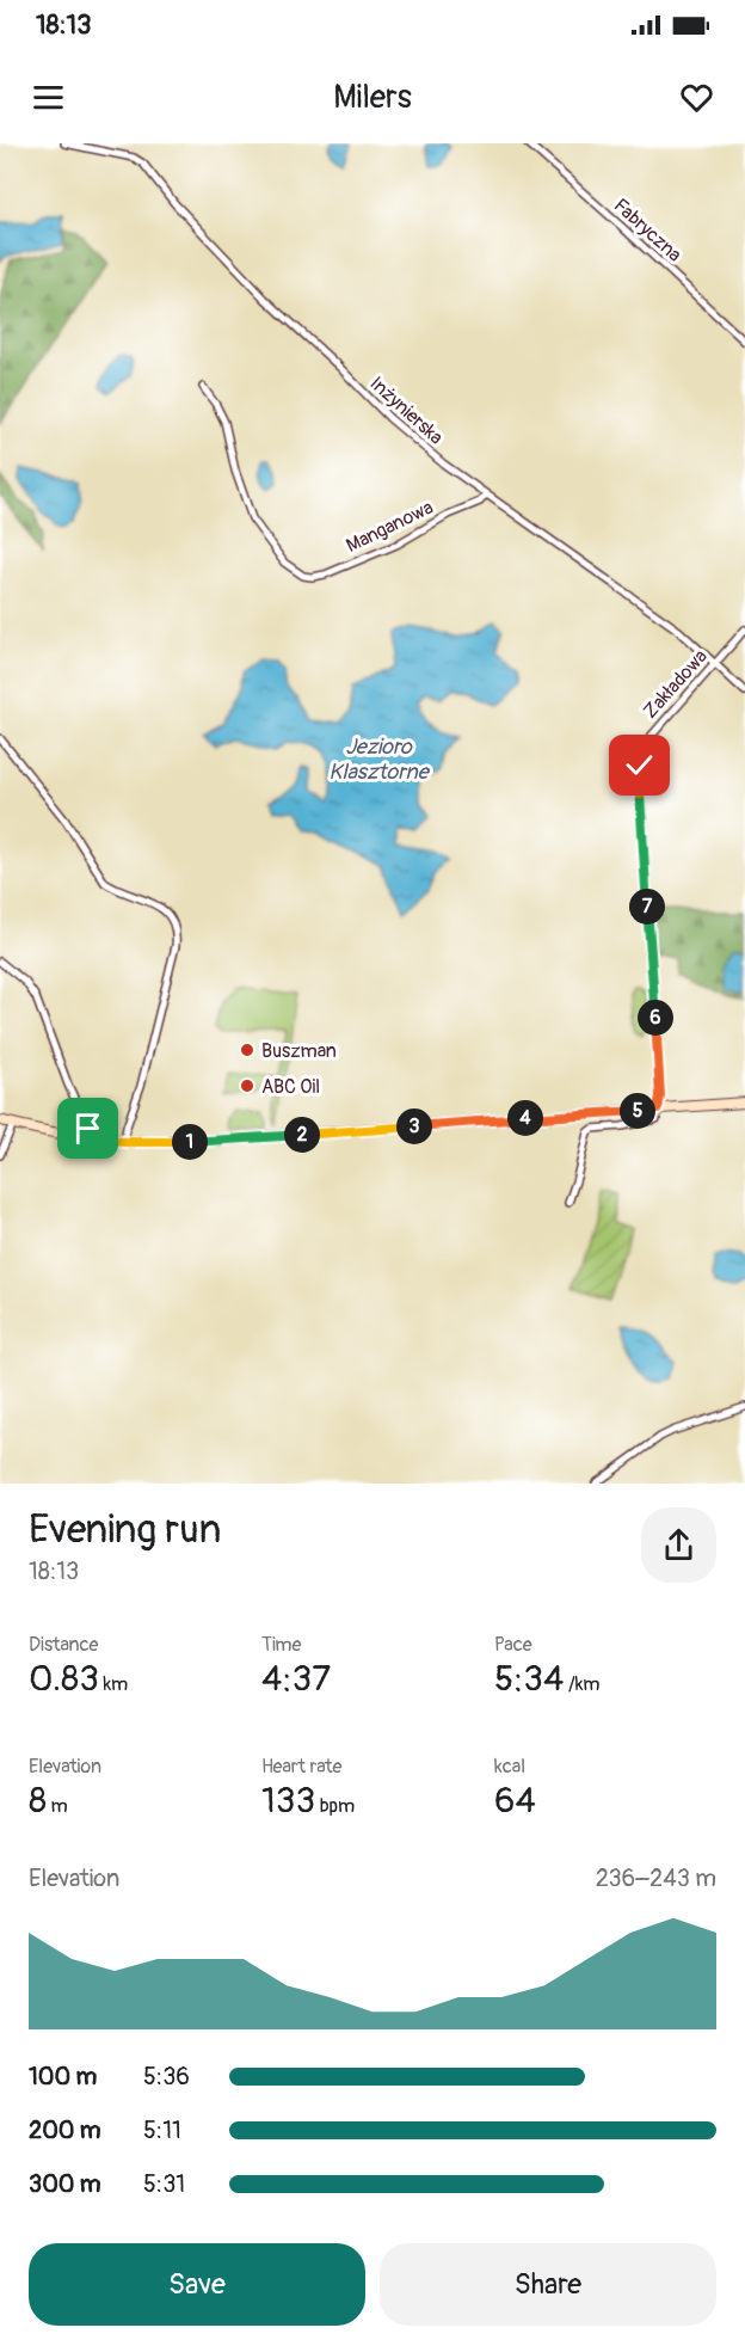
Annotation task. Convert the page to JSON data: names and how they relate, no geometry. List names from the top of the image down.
{
  "streets": {
    "street": [
      "Fabryczna",
      "Inżynierska",
      "Manganowa",
      "Zakładowa"
    ]
  },
  "crossings": [
    ["Inżynierska", "Manganowa"],
    ["Inżynierska", "Zakładowa"]
  ],
  "water": ["Jezioro Klasztorne"],
  "places": ["Buszman", "ABC Oil"],
  "page": {
    "status": "18:13",
    "header": "Milers",
    "pins": [
      "7",
      "6",
      "5",
      "4",
      "3",
      "2",
      "1"
    ],
    "heading": ["Evening run", "18:13"],
    "stats": [
      ["Distance", "0.83 km"],
      ["Time", "4:37"],
      ["Pace", "5:34 /km"],
      ["Elevation", "8 m"],
      ["Heart rate", "133 bpm"],
      ["kcal", "64"]
    ],
    "chart": ["Elevation", "236–243 m"],
    "list": [
      {
        "name": "100 m",
        "note": "5:36"
      },
      {
        "name": "200 m",
        "note": "5:11"
      },
      {
        "name": "300 m",
        "note": "5:31"
      }
    ],
    "buttons": ["Save", "Share"]
  }
}
